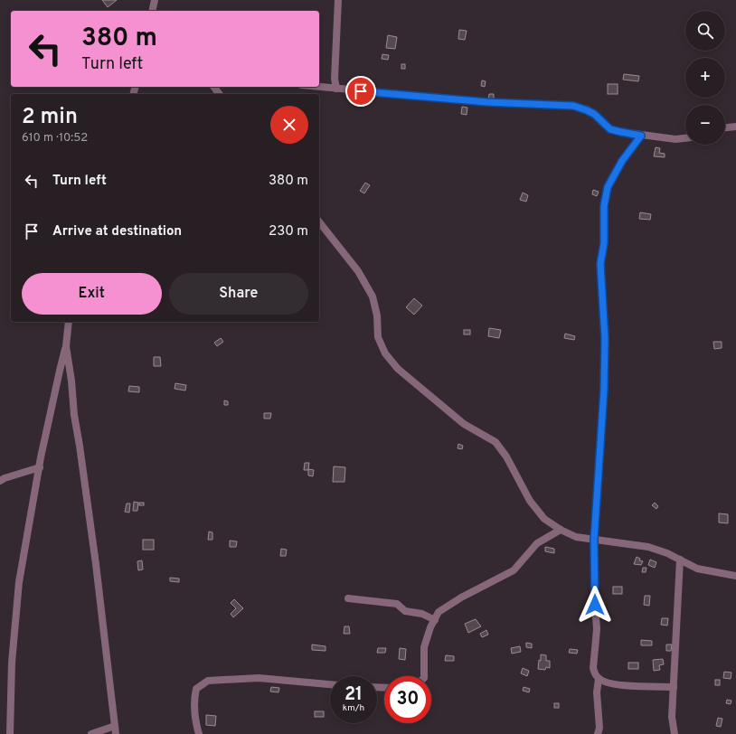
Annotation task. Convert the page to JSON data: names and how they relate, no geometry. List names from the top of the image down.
{
  "page": {
    "map_buttons": ["+", "−"],
    "turn": ["380 m", "Turn left"],
    "heading": ["2 min", "610 m · 10:52"],
    "list": [
      {
        "name": "Turn left",
        "value": "380 m"
      },
      {
        "name": "Arrive at destination",
        "value": "230 m"
      }
    ],
    "buttons": ["Exit", "Share"],
    "speed": "21 km/h",
    "limit": "30"
  }
}
